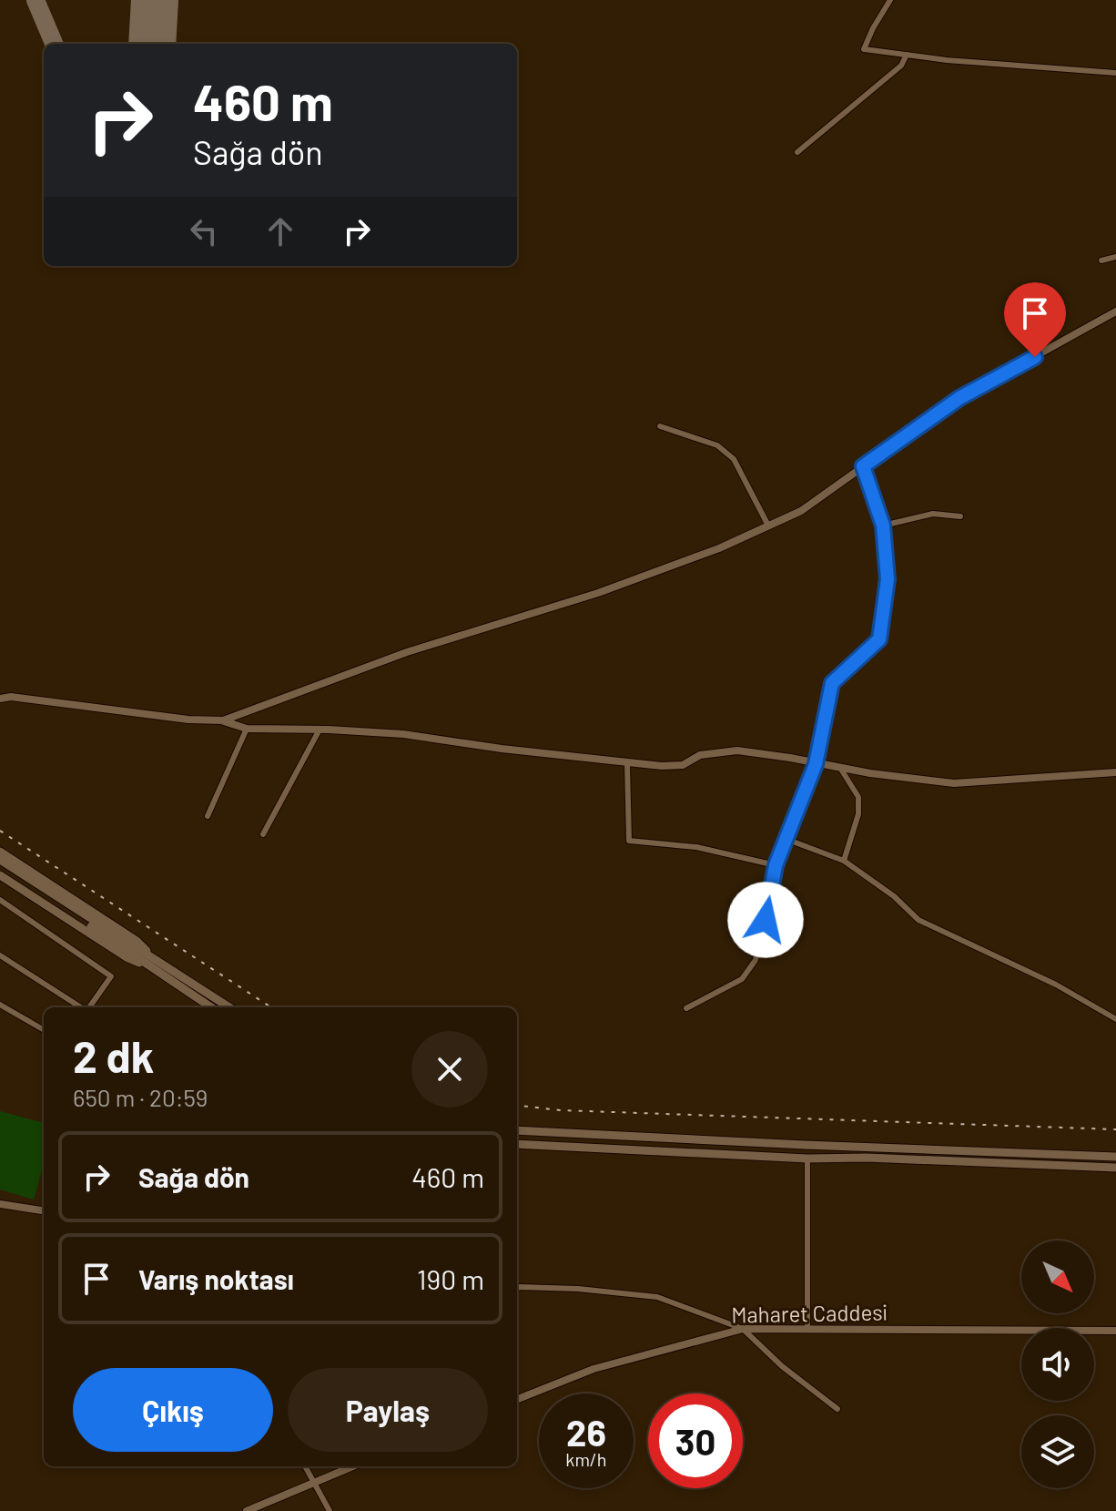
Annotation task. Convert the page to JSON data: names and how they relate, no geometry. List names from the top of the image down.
{
  "streets": {
    "street": ["Maharet Caddesi"]
  },
  "north": "bottom right",
  "page": {
    "turn": ["460 m", "Sağa dön"],
    "heading": ["2 dk", "650 m · 20:59"],
    "list": [
      {
        "name": "Sağa dön",
        "value": "460 m"
      },
      {
        "name": "Varış noktası",
        "value": "190 m"
      }
    ],
    "buttons": ["Çıkış", "Paylaş"],
    "speed": "26 km/h",
    "limit": "30"
  }
}
